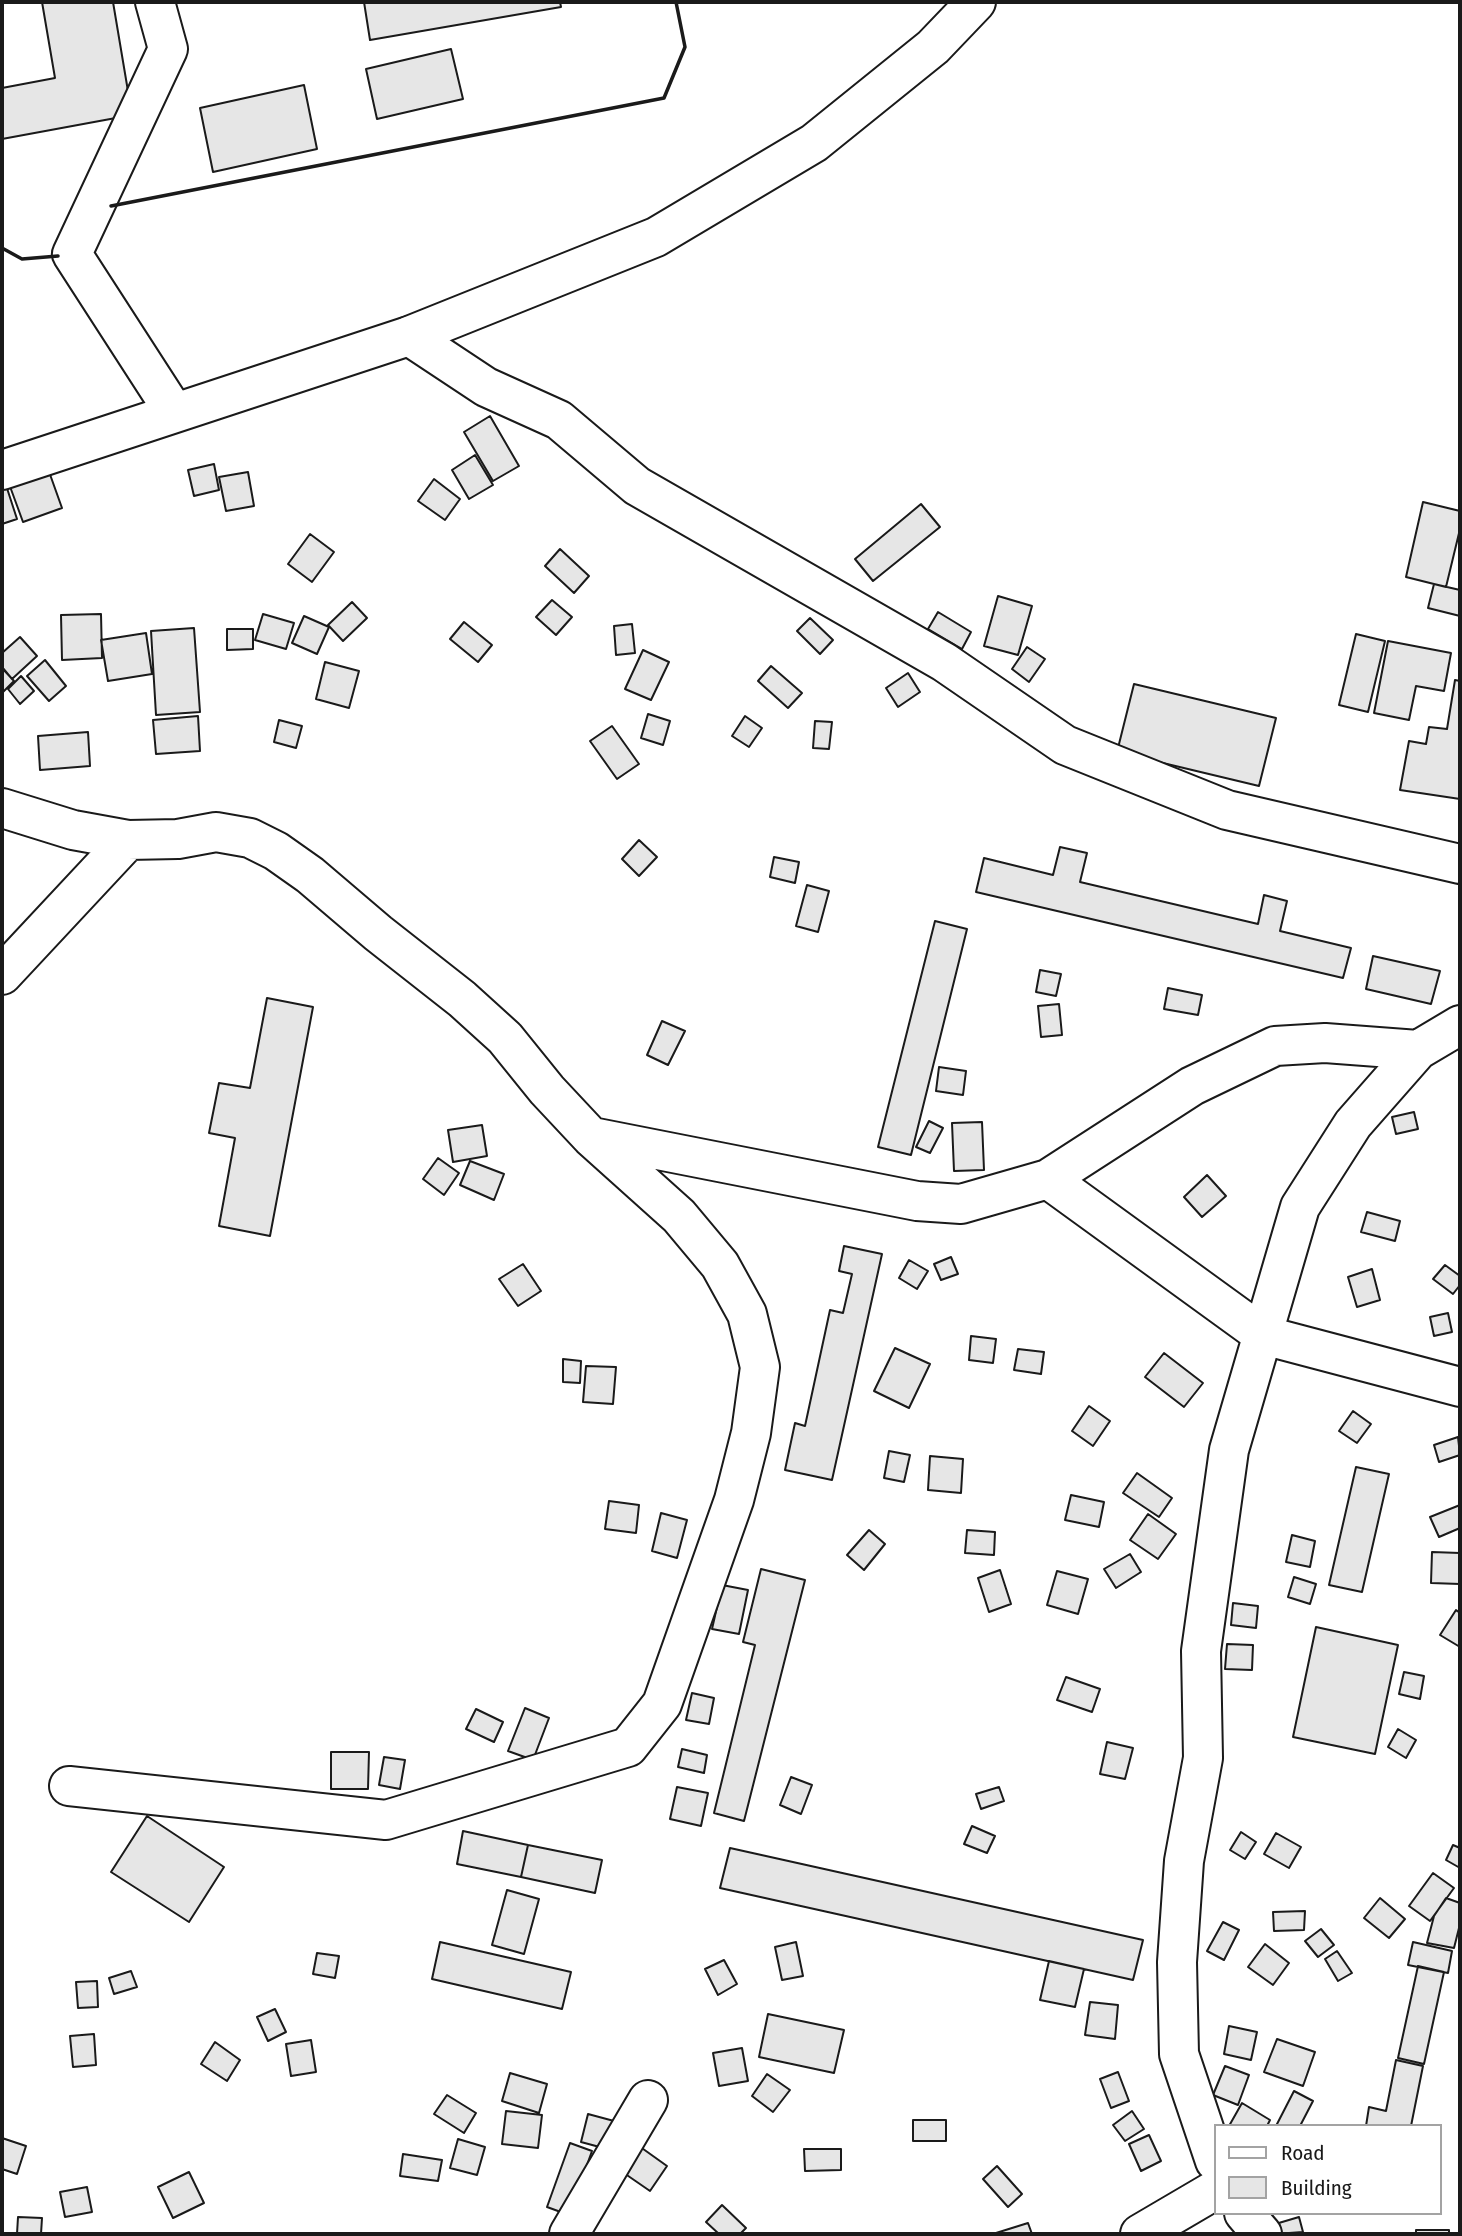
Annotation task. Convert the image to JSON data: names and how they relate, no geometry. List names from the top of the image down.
{
  "legend": ["Road", "Building"]
}
